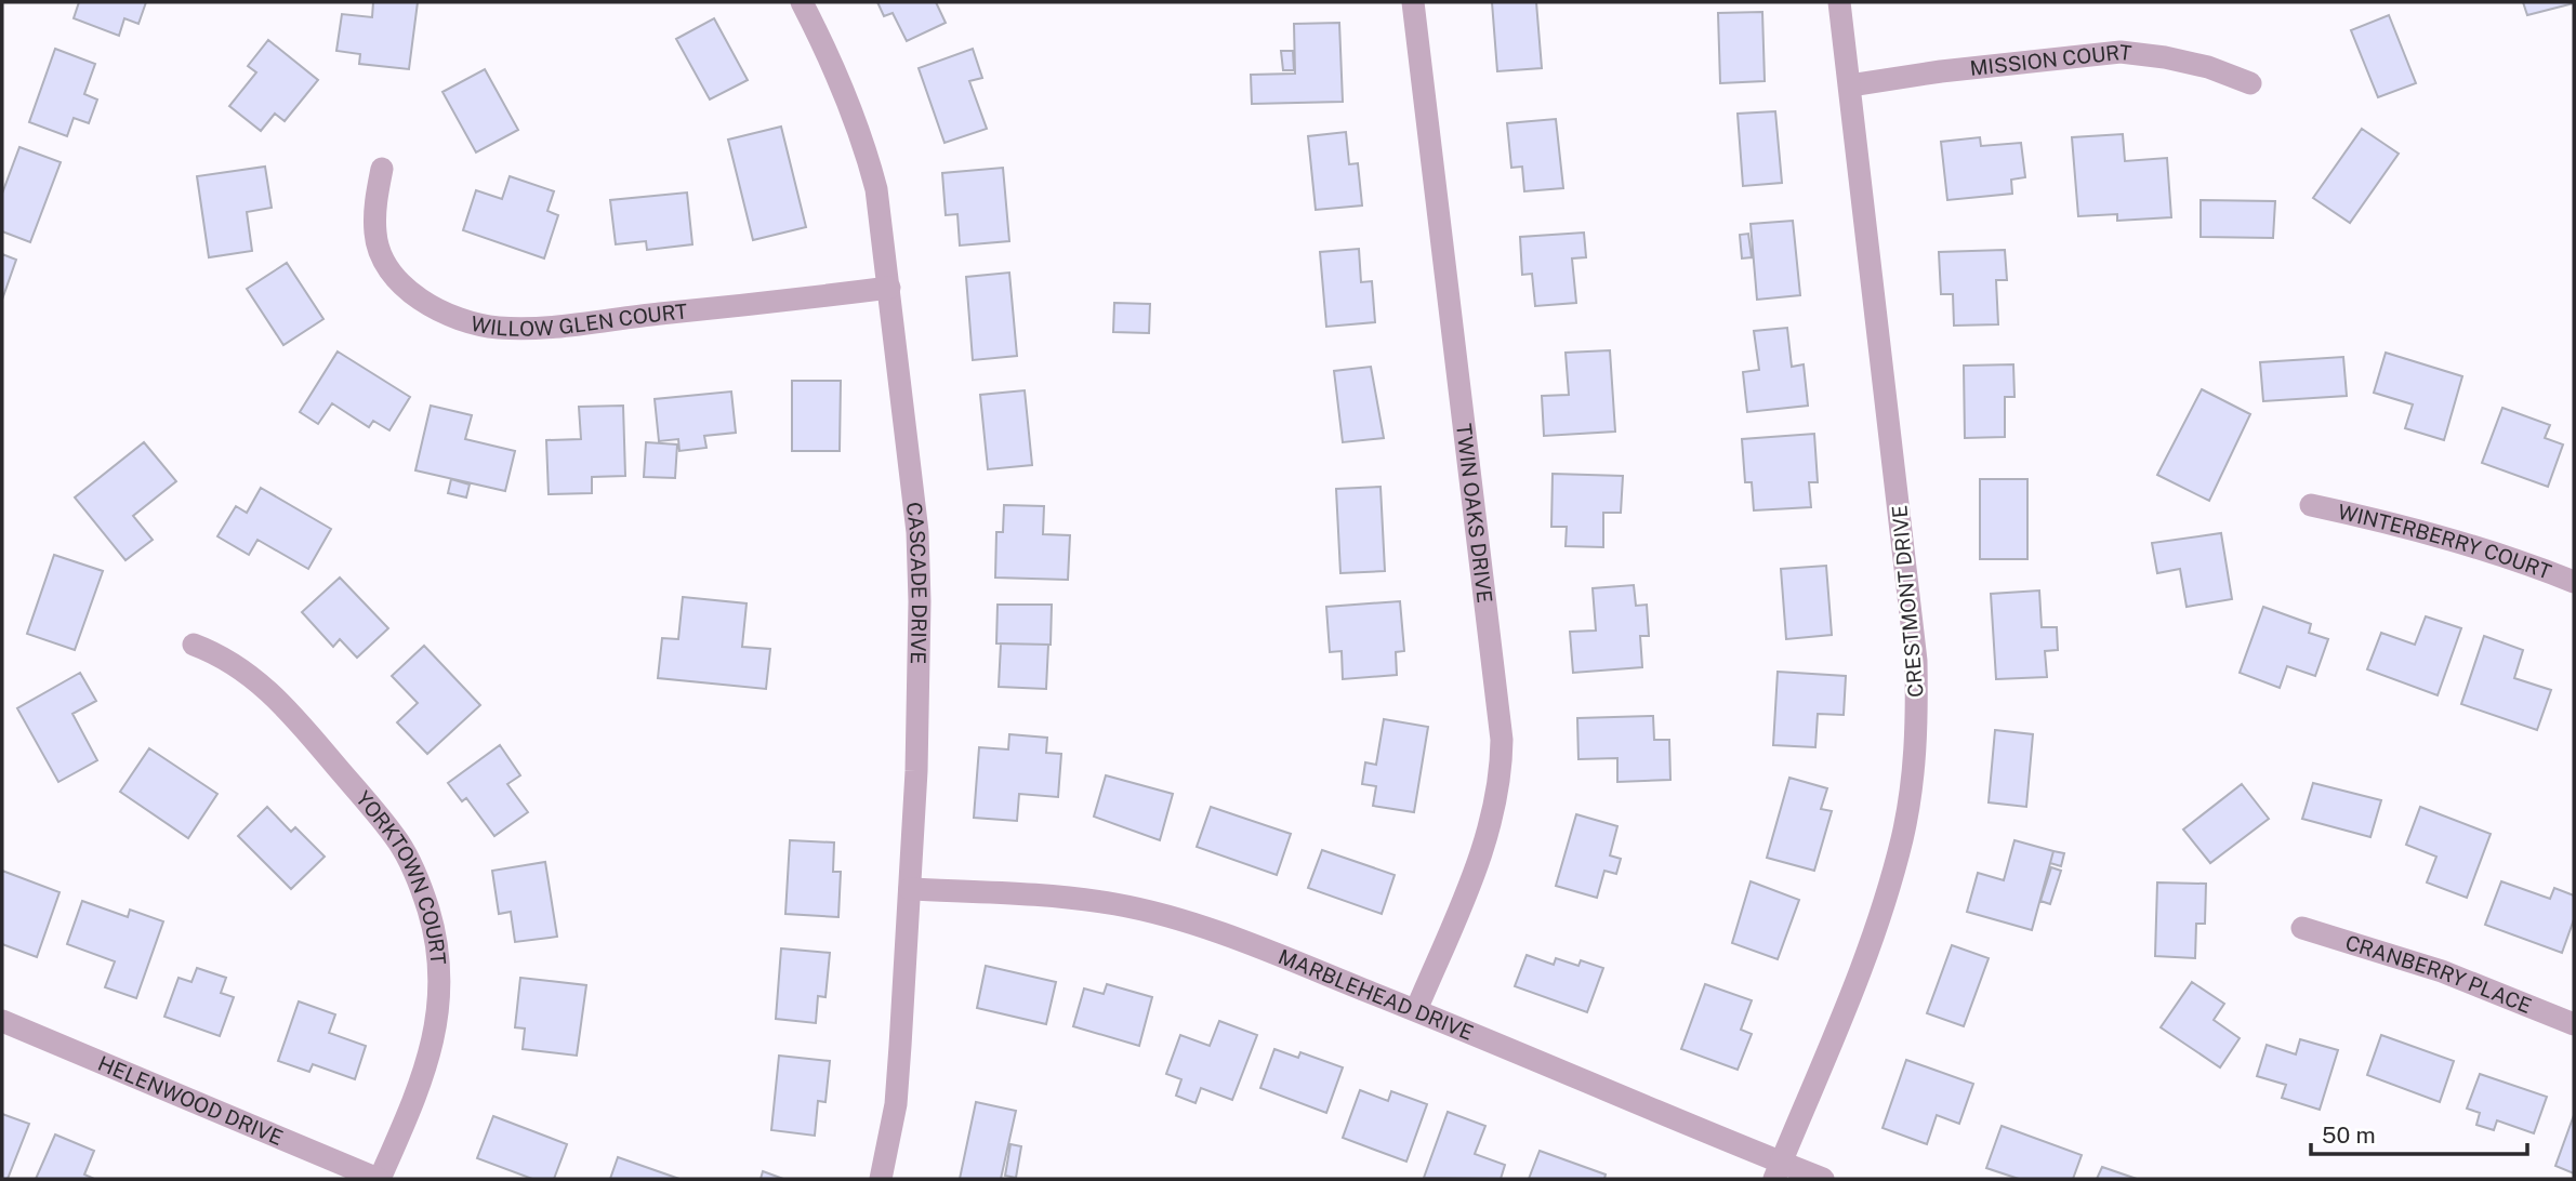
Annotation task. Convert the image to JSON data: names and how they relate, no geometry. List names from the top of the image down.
{
  "streets": {
    "street": [
      "MISSION COURT",
      "WILLOW GLEN COURT",
      "TWIN OAKS DRIVE",
      "WINTERBERRY COURT",
      "CASCADE DRIVE",
      "CRESTMONT DRIVE",
      "YORKTOWN COURT",
      "CRANBERRY PLACE",
      "MARBLEHEAD DRIVE",
      "HELENWOOD DRIVE"
    ]
  },
  "crossings": [
    ["MISSION COURT", "CRESTMONT DRIVE"],
    ["WILLOW GLEN COURT", "CASCADE DRIVE"],
    ["TWIN OAKS DRIVE", "MARBLEHEAD DRIVE"],
    ["CASCADE DRIVE", "MARBLEHEAD DRIVE"],
    ["CRESTMONT DRIVE", "MARBLEHEAD DRIVE"],
    ["YORKTOWN COURT", "HELENWOOD DRIVE"]
  ],
  "scale_bar": "50 m"
}
